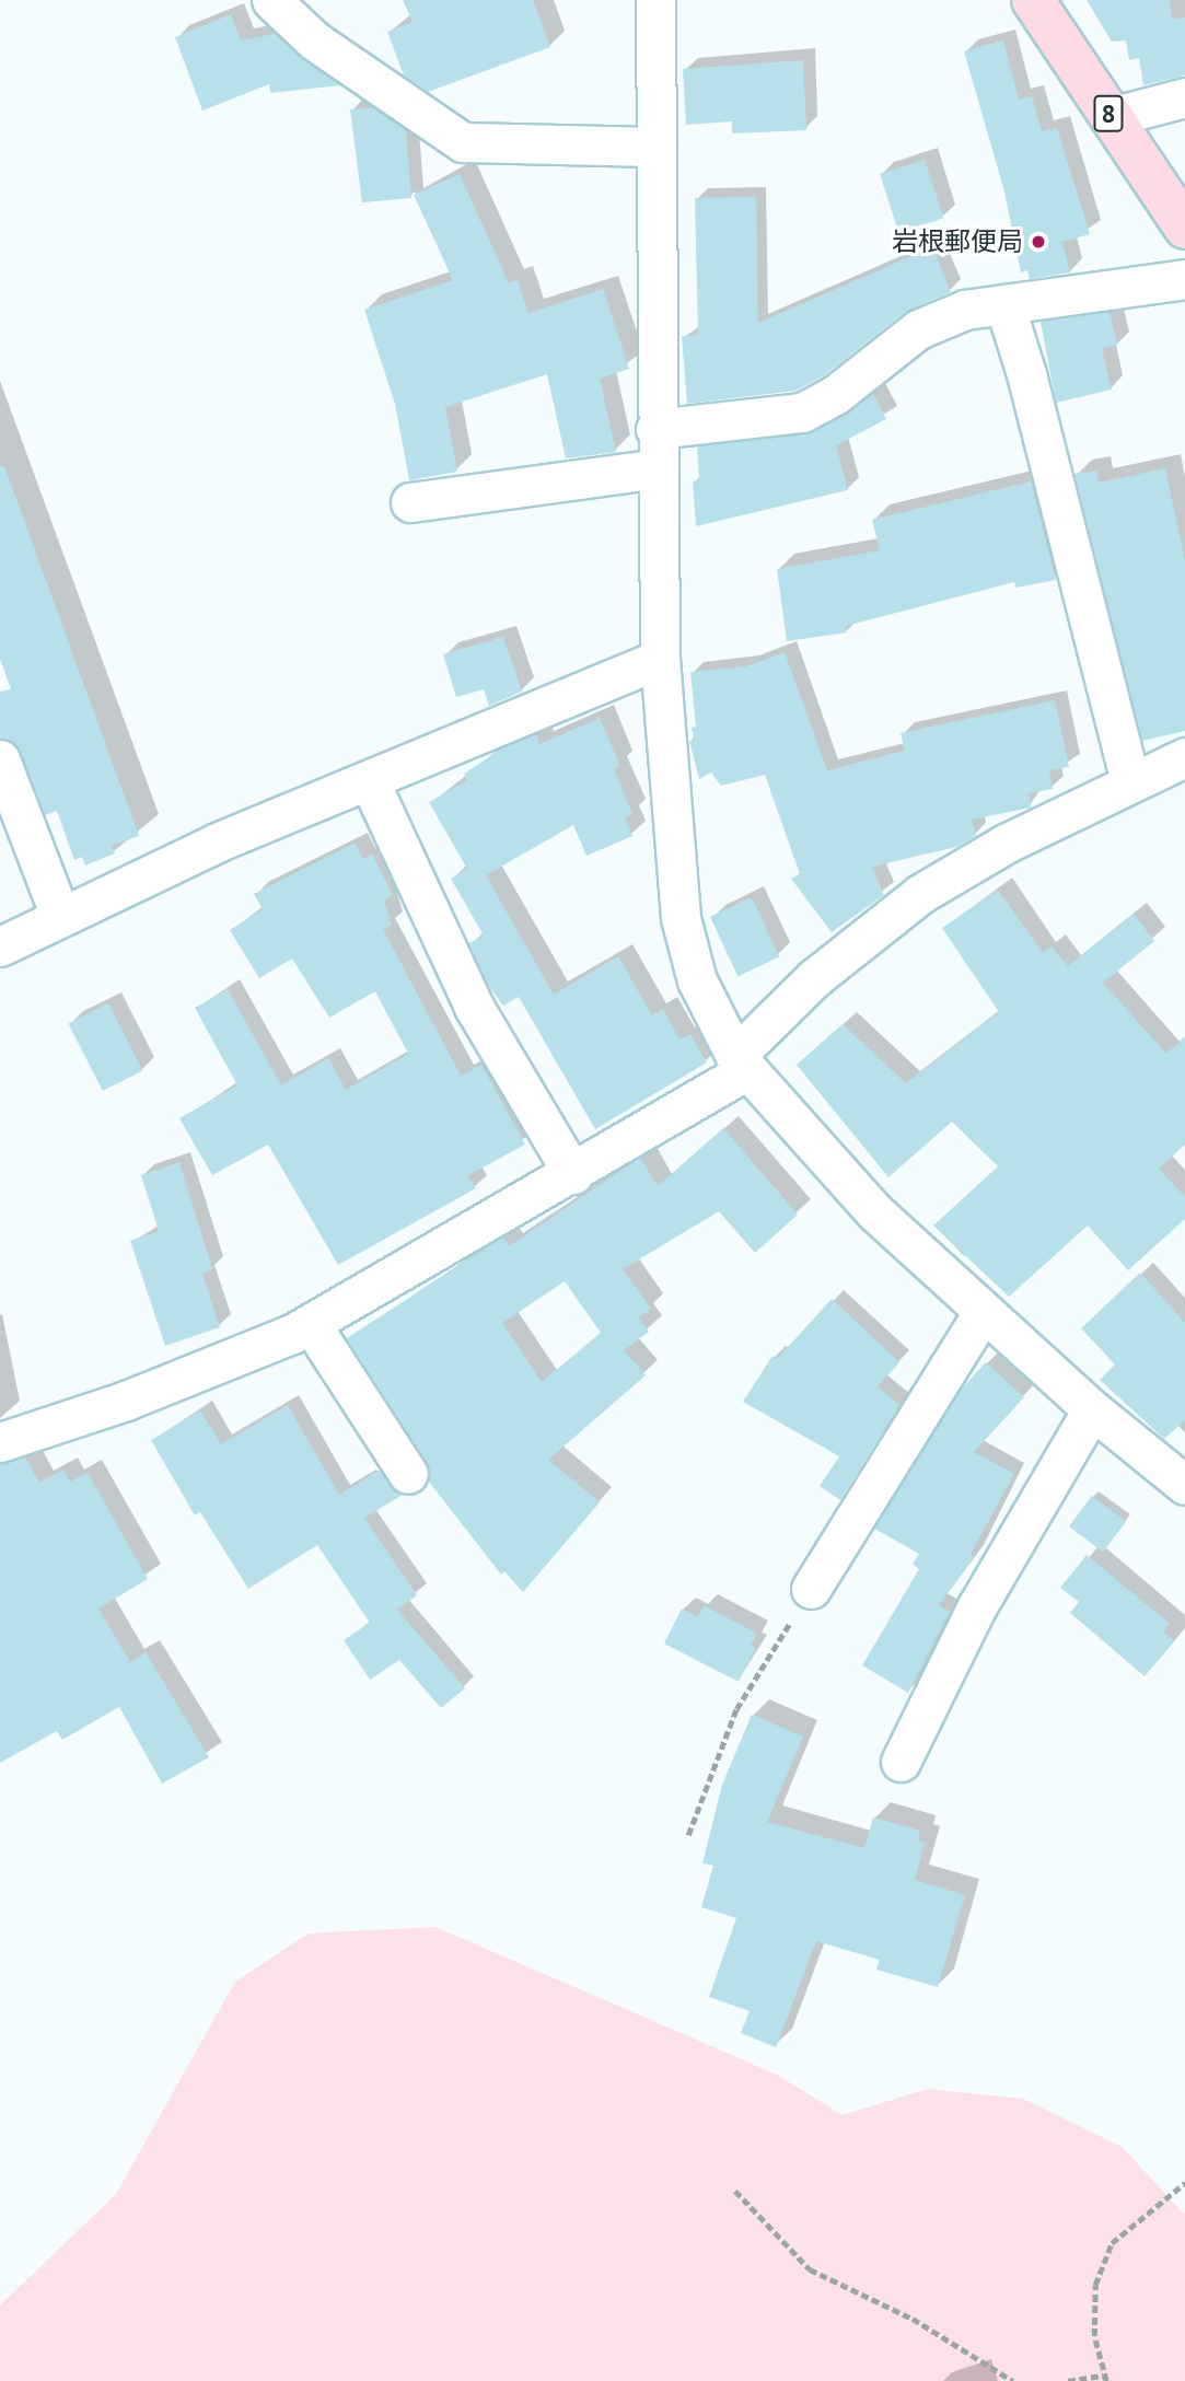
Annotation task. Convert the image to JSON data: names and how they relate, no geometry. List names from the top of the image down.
{
  "streets": {
    "main road": ["8"]
  },
  "places": ["岩根郵便局"]
}
